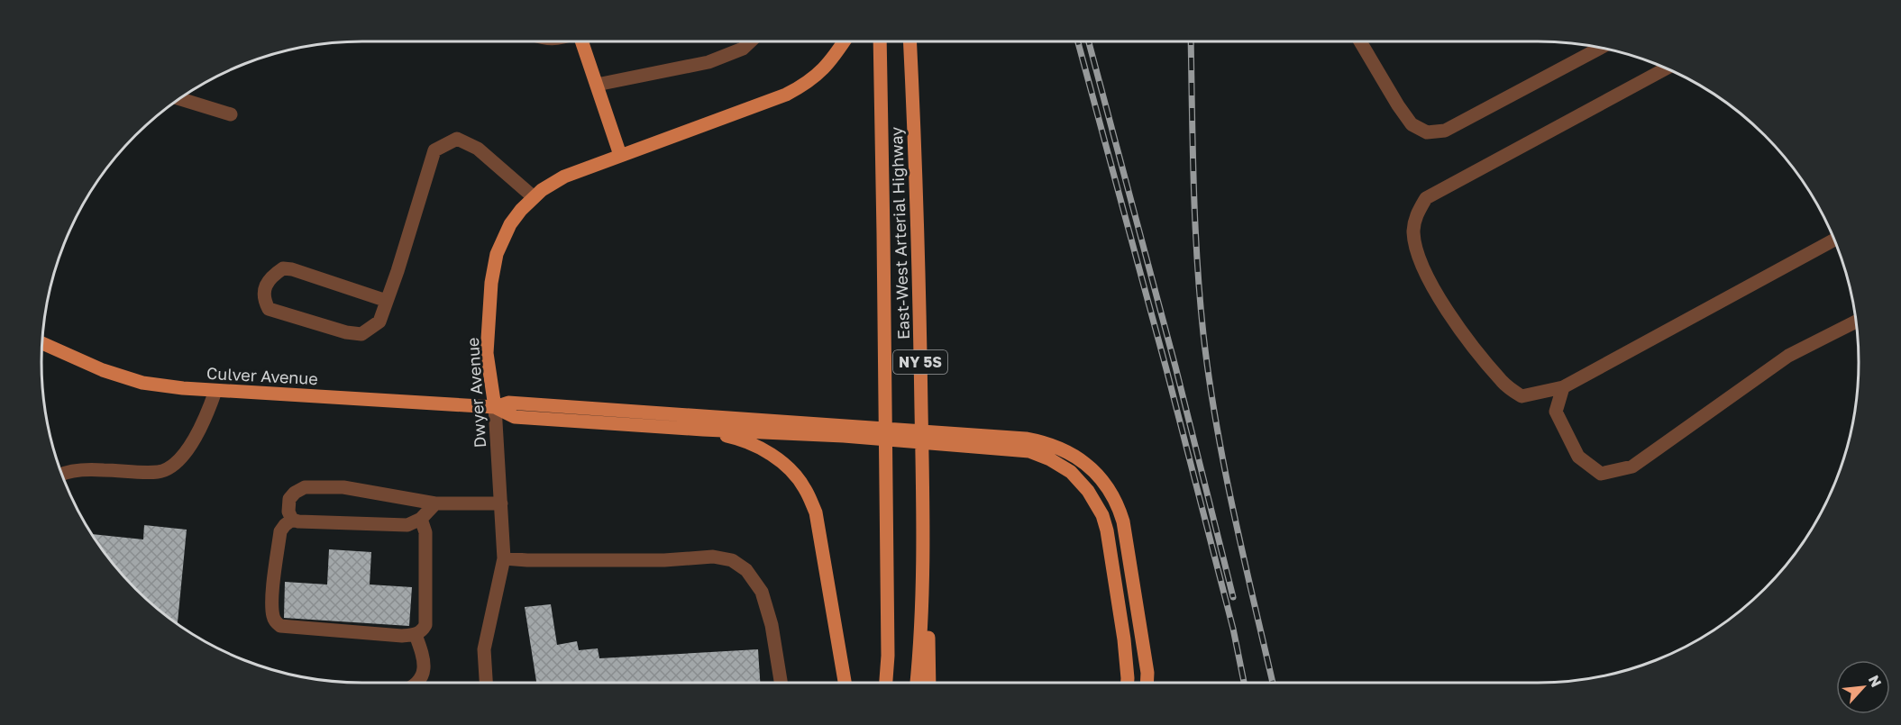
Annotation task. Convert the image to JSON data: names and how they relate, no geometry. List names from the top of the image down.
{
  "streets": {
    "main road": [
      "East-West Arterial Highway",
      "NY 5S",
      "Culver Avenue",
      "Dwyer Avenue"
    ]
  },
  "crossings": [
    ["Culver Avenue", "Dwyer Avenue"]
  ],
  "north": "top right"
}
